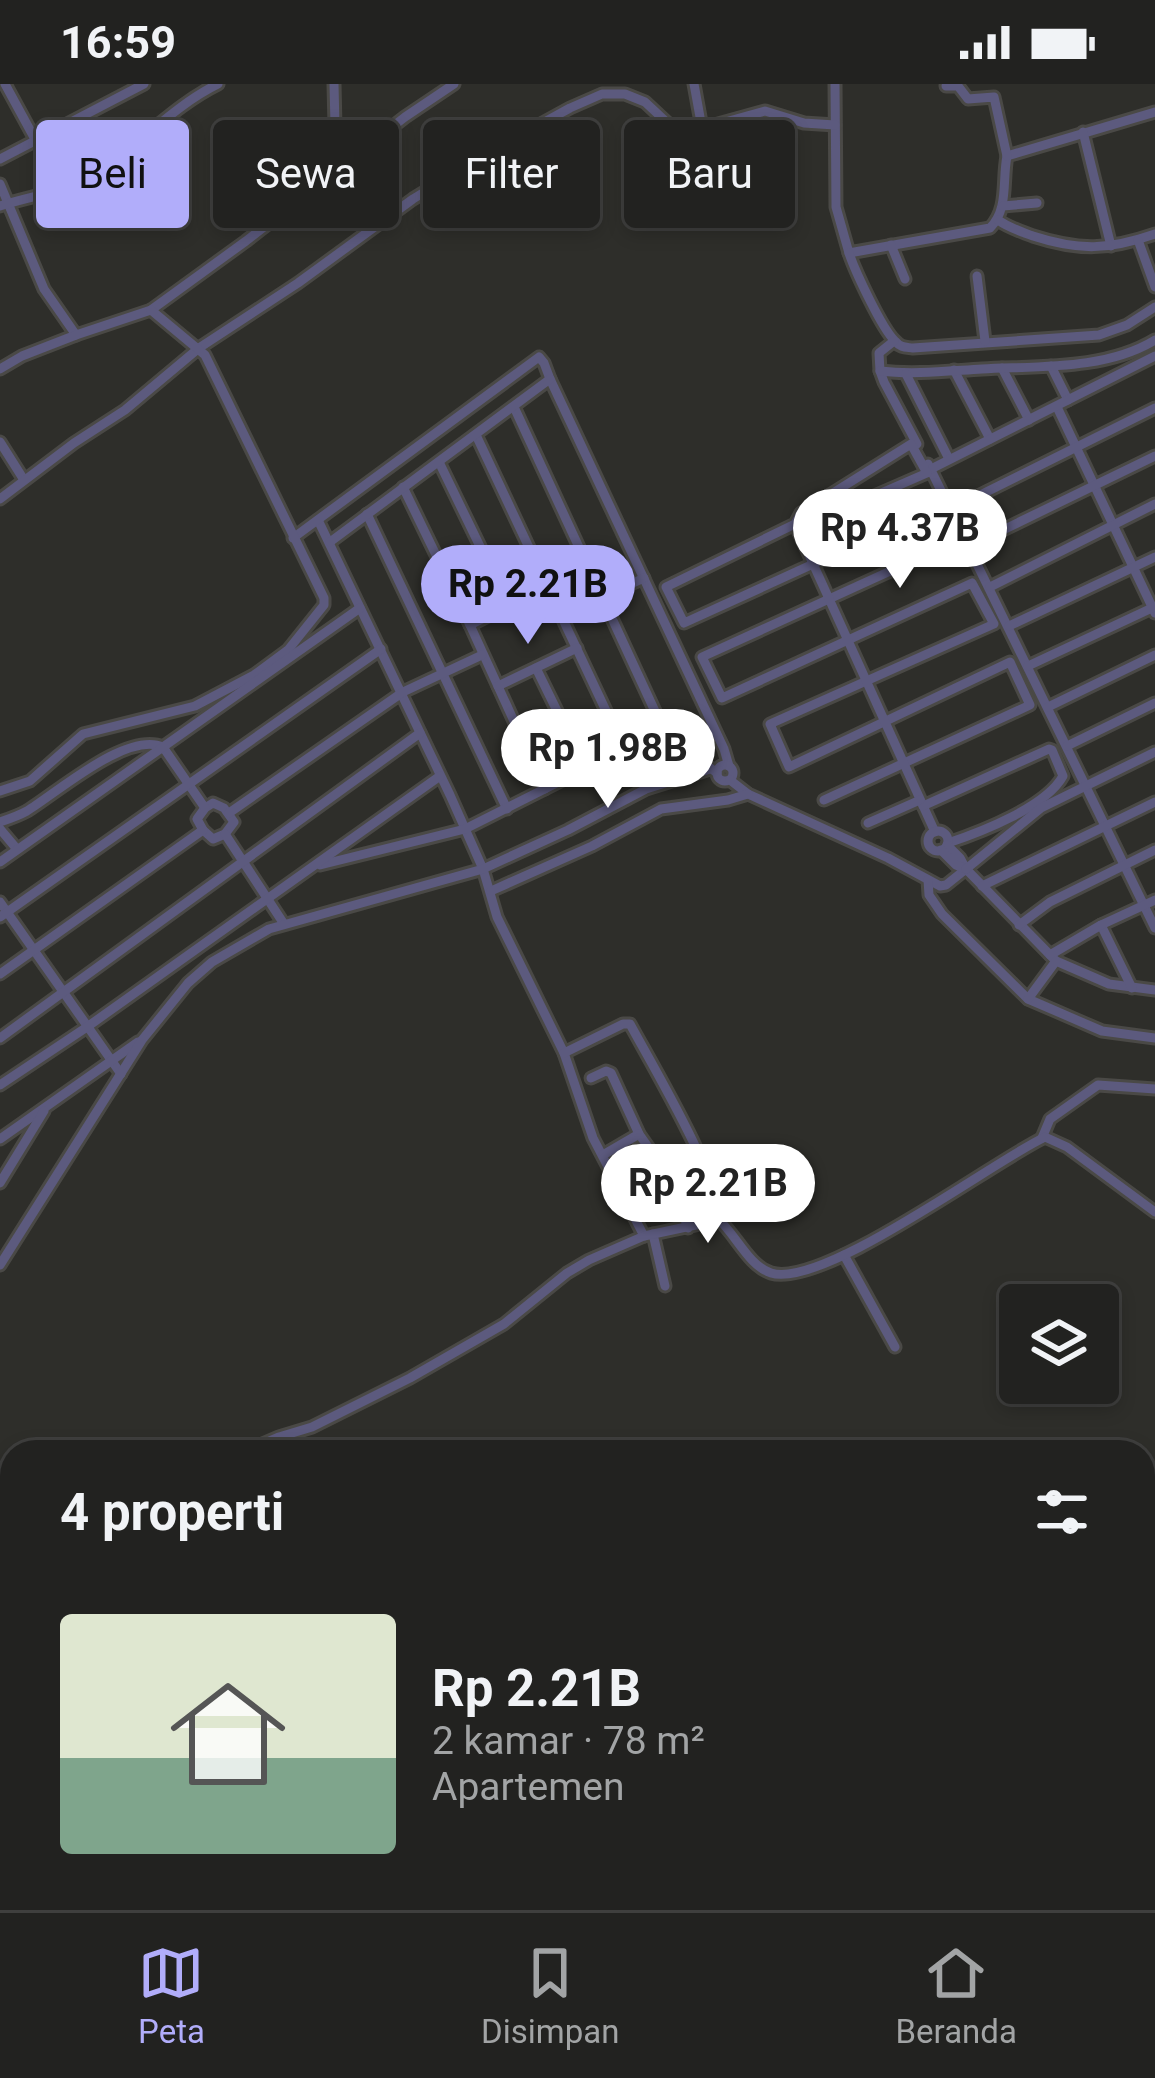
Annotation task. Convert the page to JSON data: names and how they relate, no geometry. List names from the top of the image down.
{
  "page": {
    "status": "16:59",
    "chip": [
      "Beli",
      "Sewa",
      "Filter",
      "Baru"
    ],
    "price": [
      "Rp 4.37B",
      "Rp 2.21B",
      "Rp 1.98B",
      "Rp 2.21B"
    ],
    "heading": "4 properti",
    "list": [
      {
        "name": "Rp 2.21B",
        "note": "2 kamar · 78 m² · Apartemen"
      }
    ],
    "tabs": ["Peta", "Disimpan", "Beranda"]
  }
}
